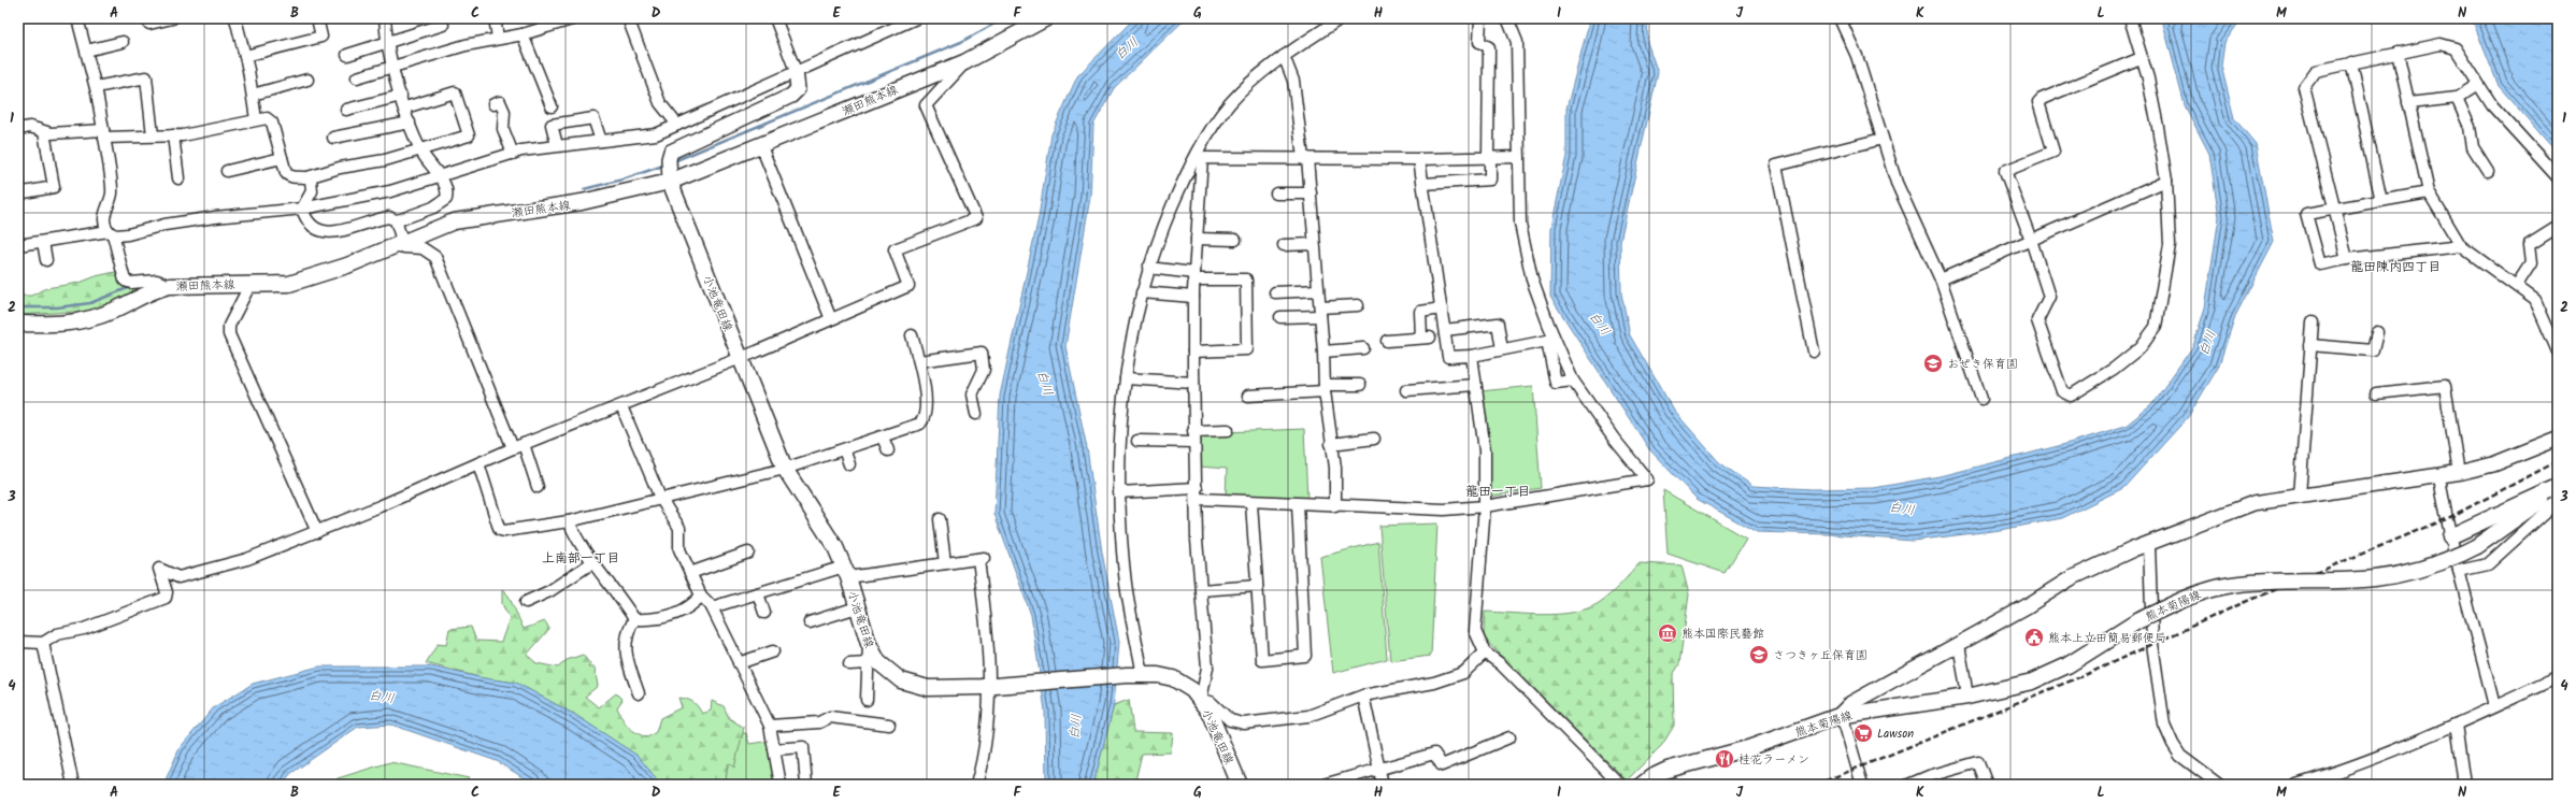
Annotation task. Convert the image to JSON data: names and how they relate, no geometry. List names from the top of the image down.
{
  "streets": {
    "main road": ["瀬田熊本線", "小池竜田線", "熊本菊陽線"]
  },
  "crossings": [
    ["瀬田熊本線", "小池竜田線"]
  ],
  "districts": ["龍田陳内四丁目", "龍田一丁目", "上南部一丁目"],
  "water": ["白川"],
  "places": {
    "school or university": ["おぜき保育園", "さつきヶ丘保育園"],
    "museum": ["熊本国際民藝館"],
    "public building": ["熊本上立田簡易郵便局"],
    "supermarket": ["Lawson"],
    "restaurant": ["桂花ラーメン"]
  },
  "grid": {
    "columns": [
      "A",
      "B",
      "C",
      "D",
      "E",
      "F",
      "G",
      "H",
      "I",
      "J",
      "K",
      "L",
      "M",
      "N"
    ],
    "rows": [
      "1",
      "2",
      "3",
      "4"
    ]
  }
}
